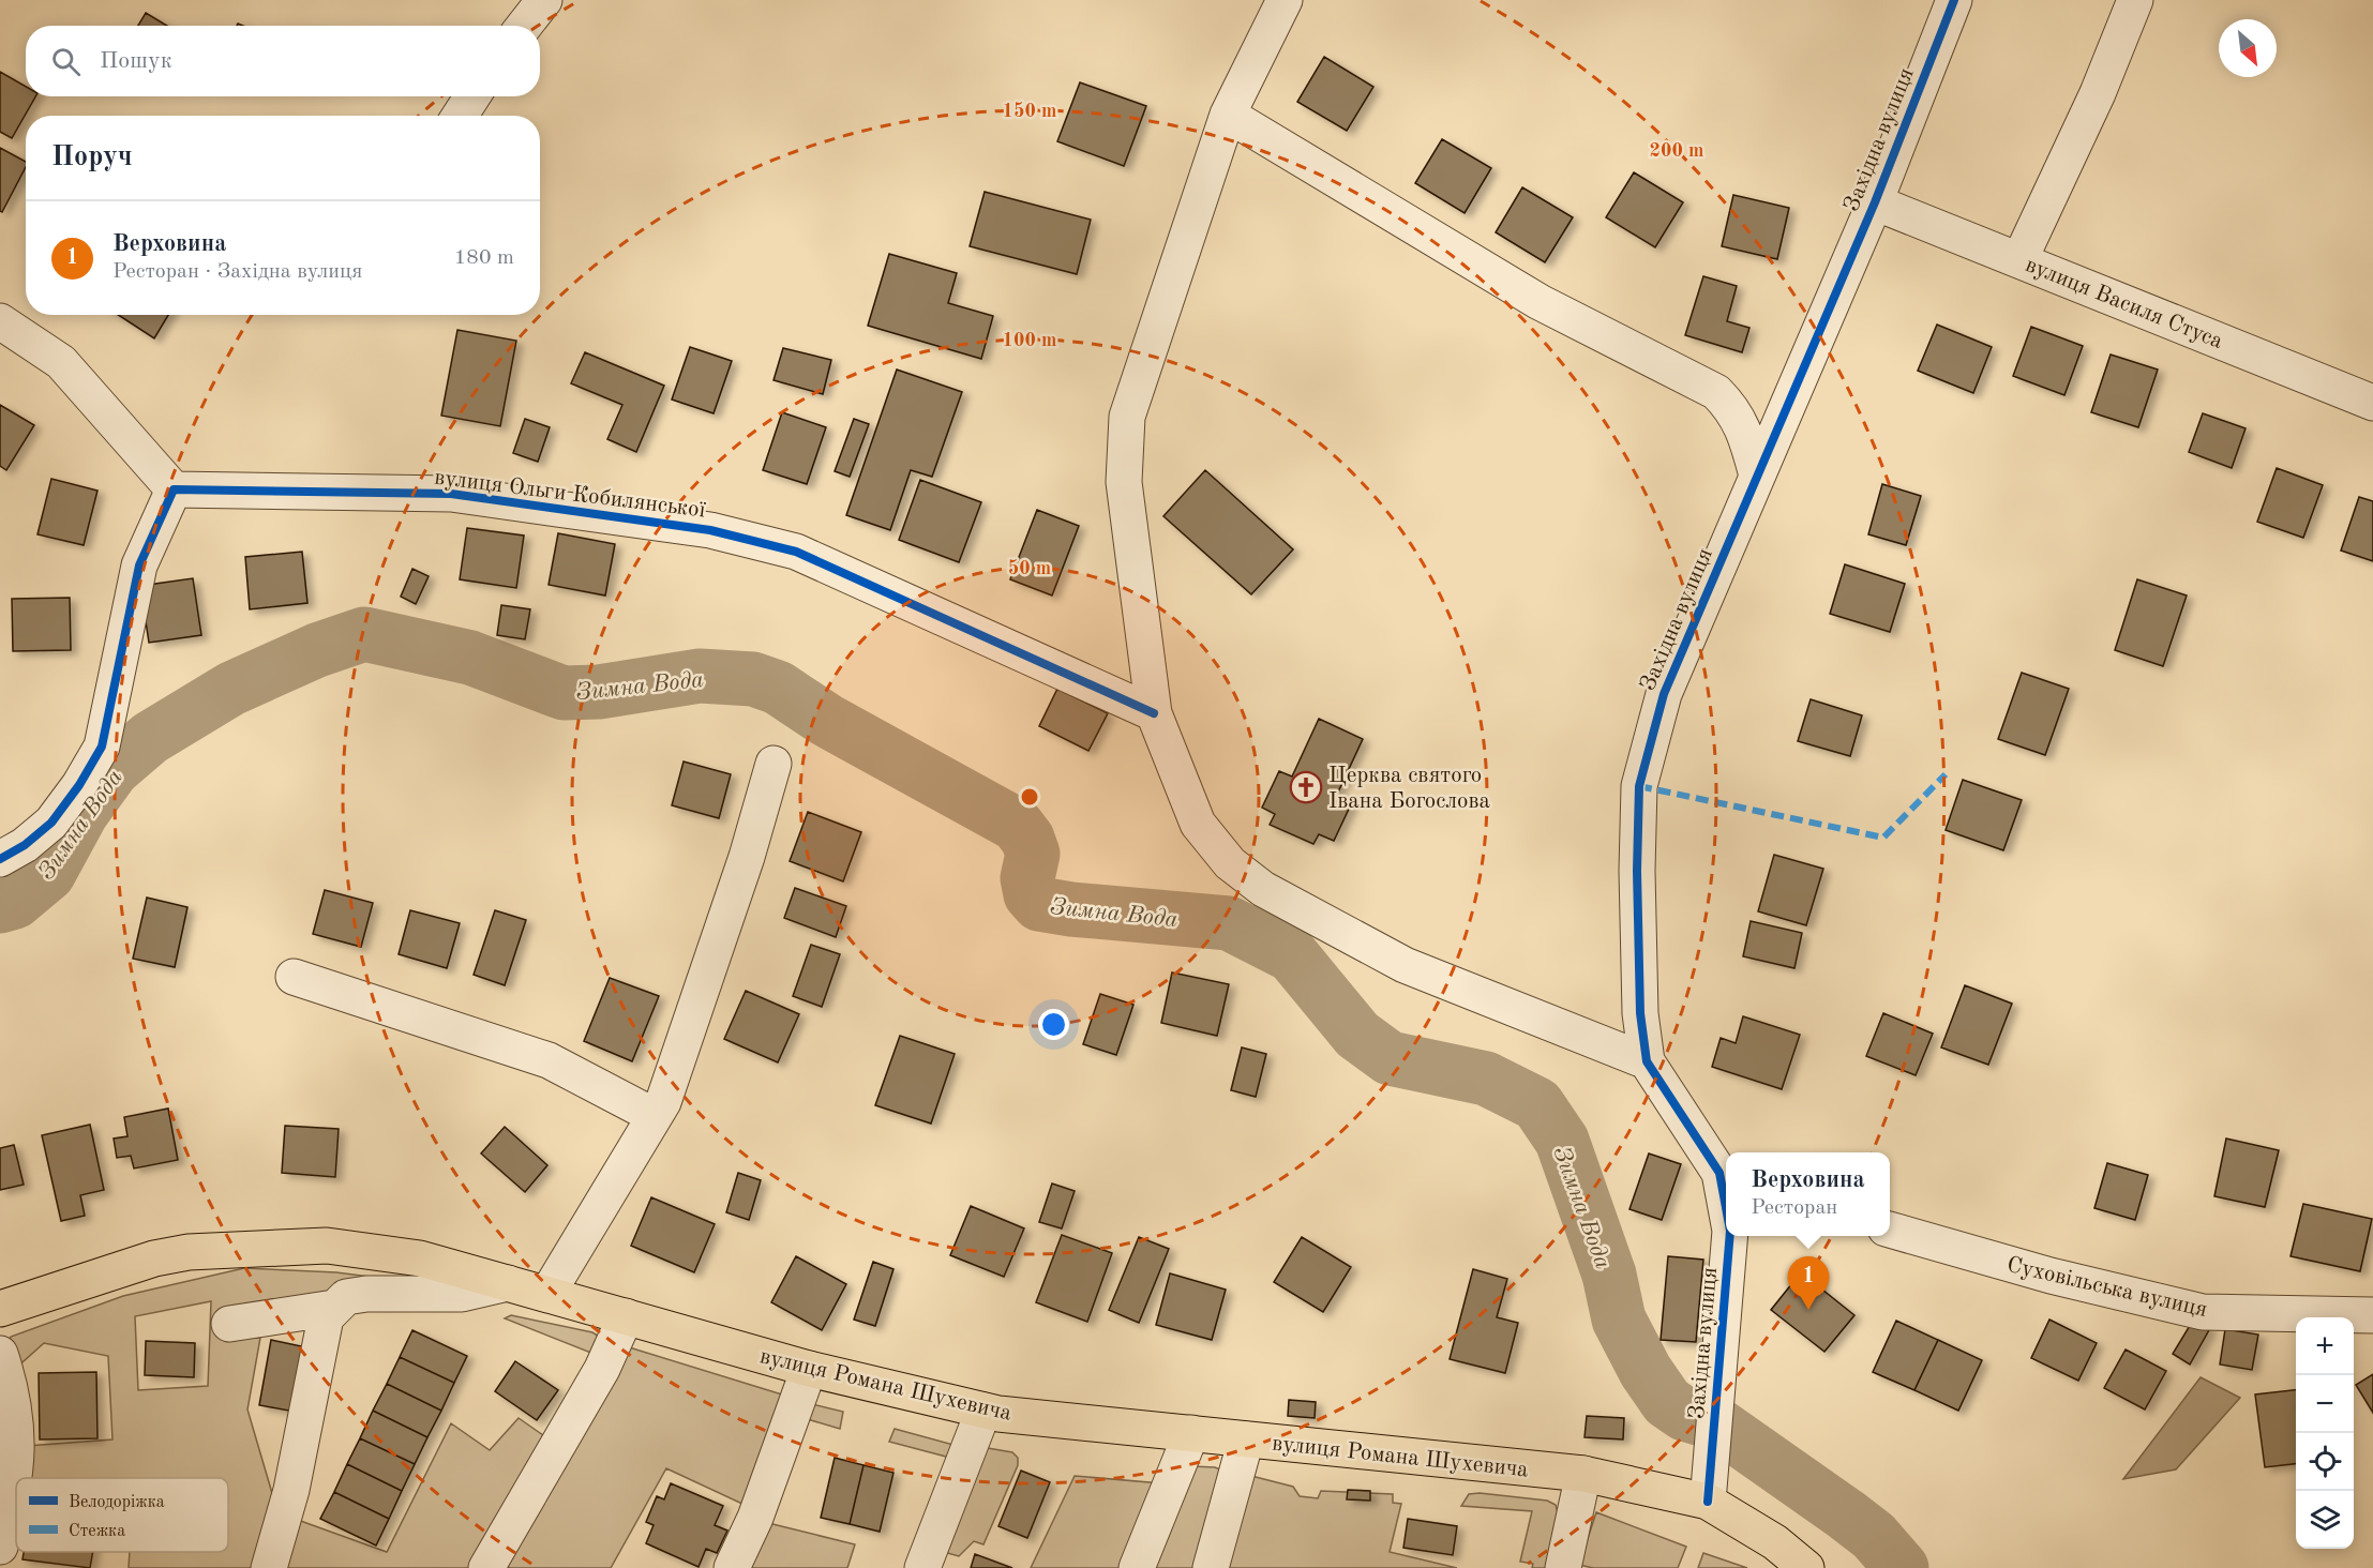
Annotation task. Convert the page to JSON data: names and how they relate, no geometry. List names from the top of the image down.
{
  "streets": {
    "main road": ["вулиця Романа Шухевича"],
    "street": [
      "Західна вулиця",
      "вулиця Василя Стуса",
      "вулиця Ольги Кобилянської",
      "Суховільська вулиця"
    ]
  },
  "crossings": [
    ["Західна вулиця", "вулиця Василя Стуса"],
    ["Західна вулиця", "вулиця Романа Шухевича"]
  ],
  "water": ["Зимна Вода"],
  "places": {
    "church": ["Церква святого Івана Богослова"]
  },
  "legend": ["Велодоріжка", "Стежка"],
  "north": "bottom right",
  "page": {
    "search": "Пошук",
    "heading": "Поруч",
    "list": [
      {
        "mark": "1",
        "name": "Верховина",
        "note": "Ресторан · Західна вулиця",
        "value": "180 m"
      }
    ],
    "popup": ["Верховина", "Ресторан"],
    "pins": "1",
    "map_buttons": ["+", "−"]
  },
  "rings": [
    "150 m",
    "200 m",
    "100 m",
    "50 m"
  ]
}
